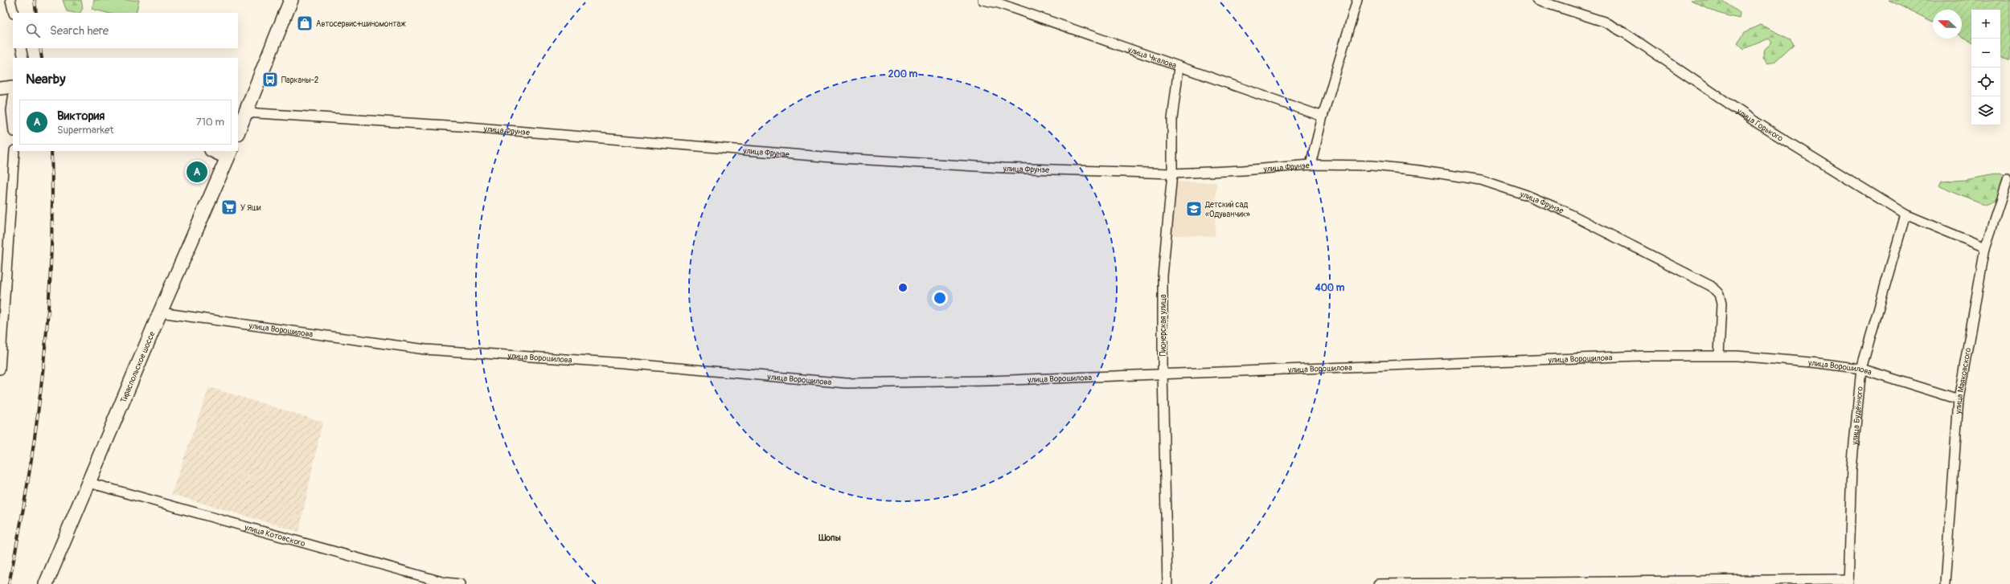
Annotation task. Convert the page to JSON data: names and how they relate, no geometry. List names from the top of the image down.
{
  "streets": {
    "main road": ["Тираспольское шоссе"],
    "street": [
      "улица Чкалова",
      "улица Горького",
      "улица Фрунзе",
      "Пионерская улица",
      "улица Ворошилова",
      "улица Маяковского",
      "улица Будённого",
      "улица Котовского"
    ]
  },
  "crossings": [
    ["улица Чкалова", "Пионерская улица"],
    ["улица Горького", "улица Маяковского"],
    ["улица Горького", "улица Будённого"],
    ["улица Фрунзе", "Пионерская улица"],
    ["улица Фрунзе", "улица Ворошилова"],
    ["Пионерская улица", "улица Ворошилова"],
    ["улица Ворошилова", "Тираспольское шоссе"],
    ["улица Ворошилова", "улица Маяковского"],
    ["улица Ворошилова", "улица Будённого"],
    ["Тираспольское шоссе", "улица Котовского"]
  ],
  "districts": ["Шопы"],
  "places": {
    "shop": ["Автосервис+шиномонтаж"],
    "bus stop": ["Парканы-2"],
    "supermarket": ["У Яши"],
    "school or university": ["Детский сад «Одуванчик»"]
  },
  "north": "left",
  "page": {
    "map_buttons": ["+", "−"],
    "search": "Search here",
    "heading": "Nearby",
    "list": [
      {
        "mark": "A",
        "name": "Виктория",
        "note": "Supermarket",
        "value": "710 m"
      }
    ],
    "pins": "A"
  },
  "rings": ["200 m", "400 m"]
}
